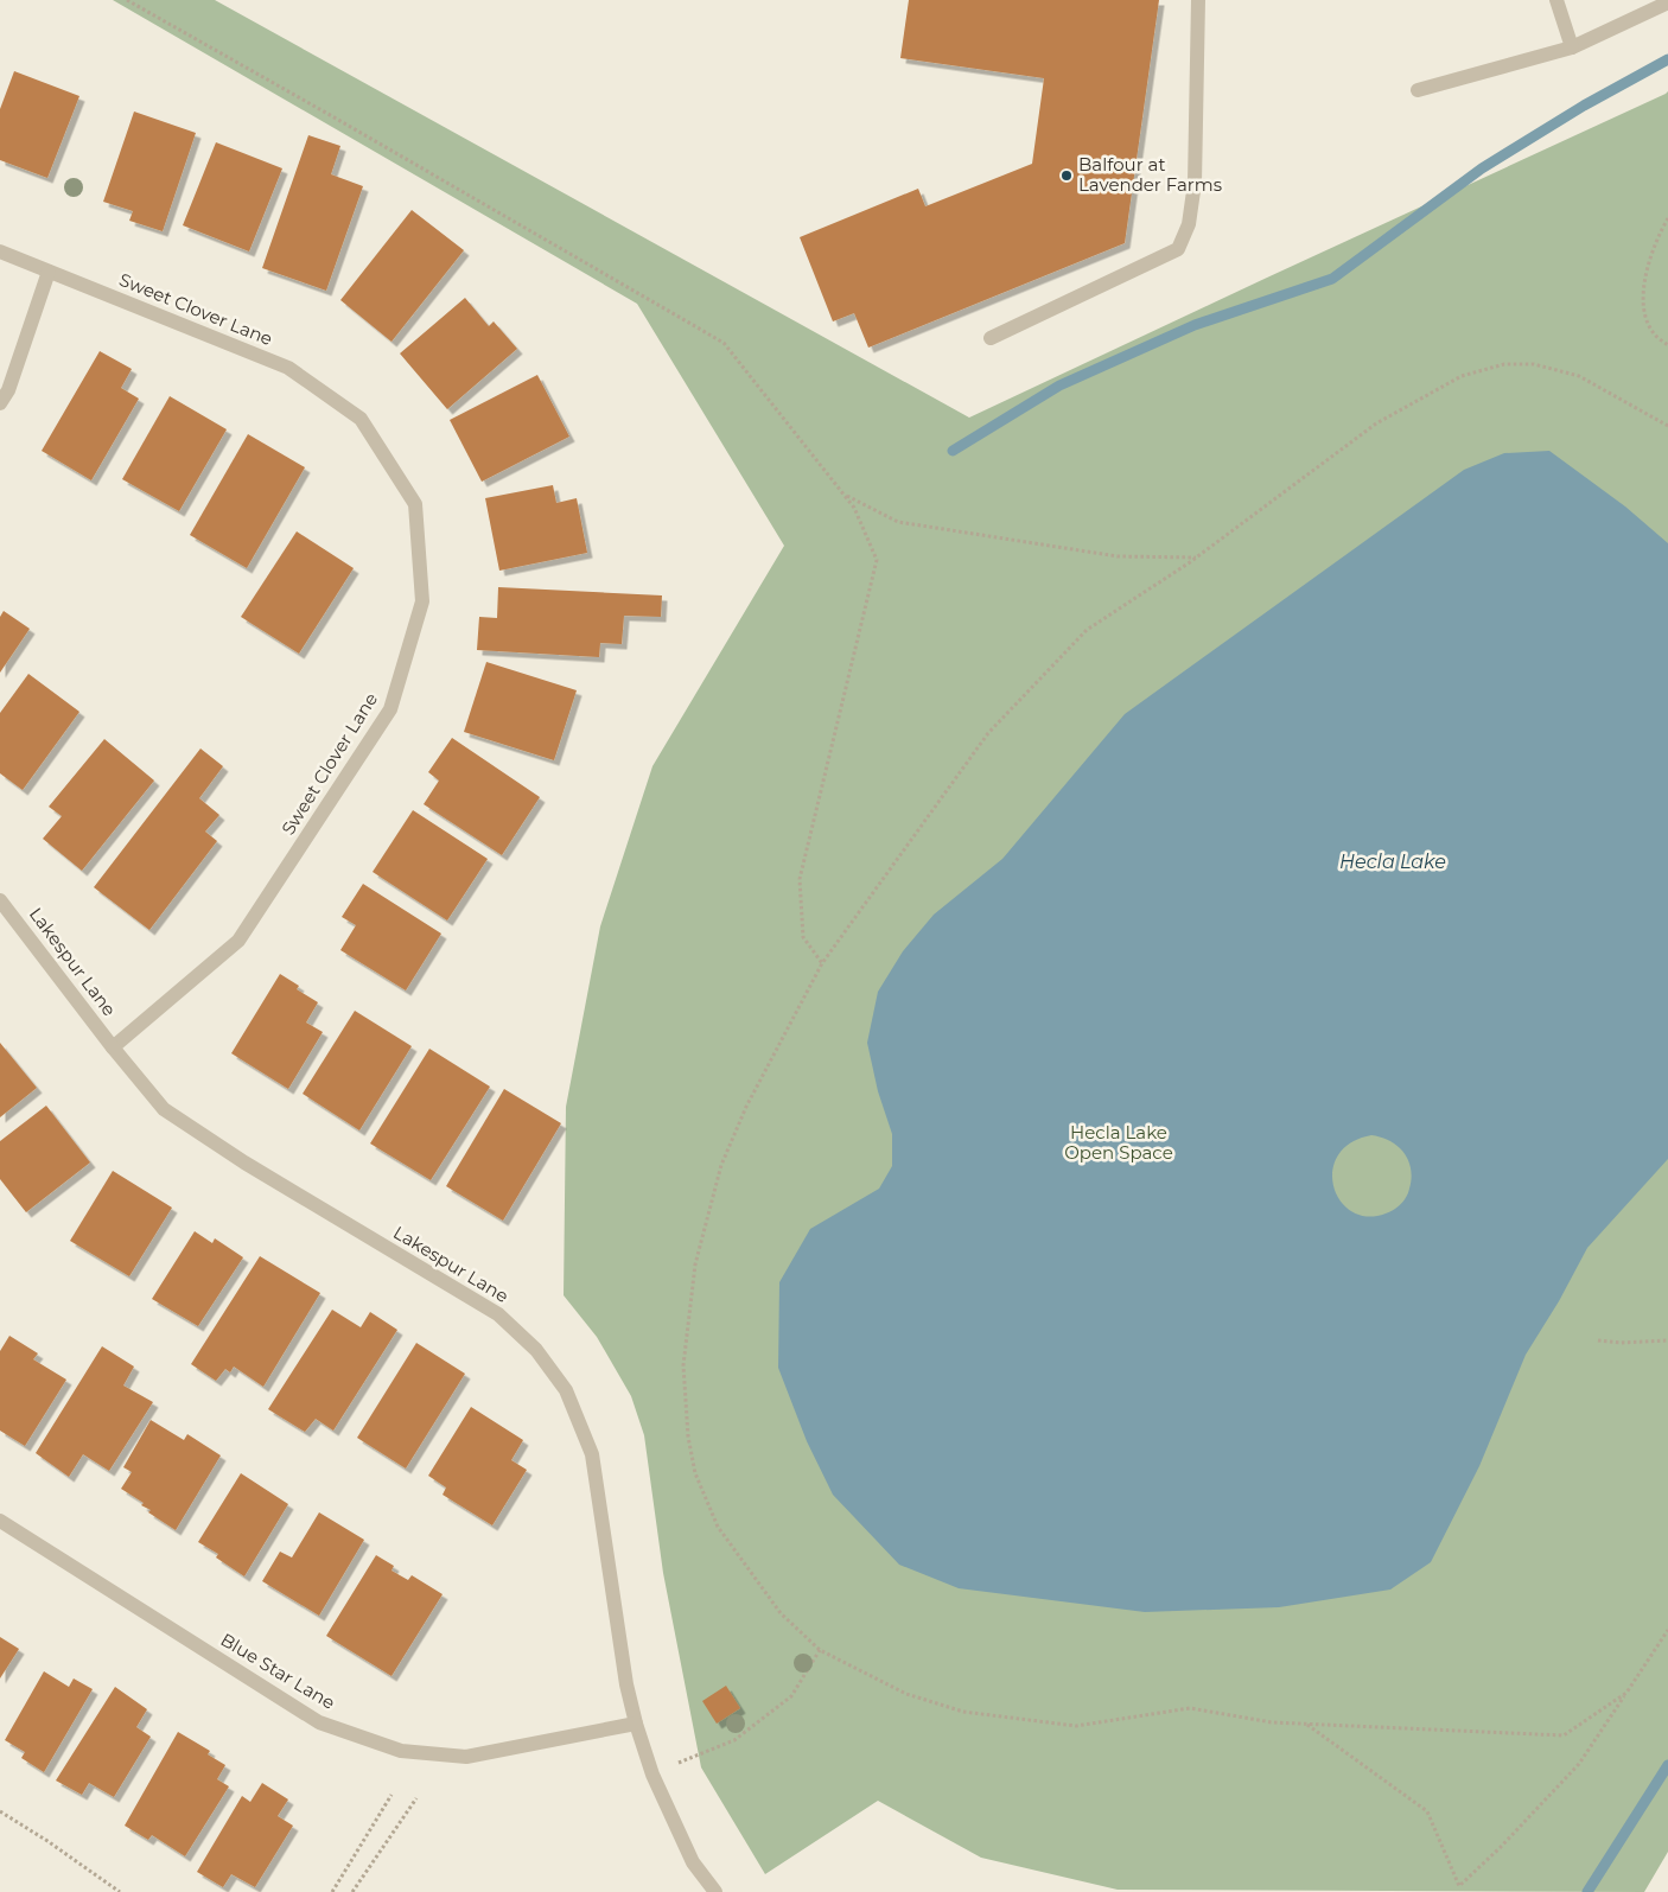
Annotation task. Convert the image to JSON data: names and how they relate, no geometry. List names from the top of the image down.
{
  "streets": {
    "street": ["Sweet Clover Lane", "Lakespur Lane", "Blue Star Lane"]
  },
  "crossings": [
    ["Sweet Clover Lane", "Lakespur Lane"],
    ["Lakespur Lane", "Blue Star Lane"]
  ],
  "water": ["Hecla Lake"],
  "parks": ["Hecla Lake Open Space"],
  "places": ["Balfour at Lavender Farms"]
}
